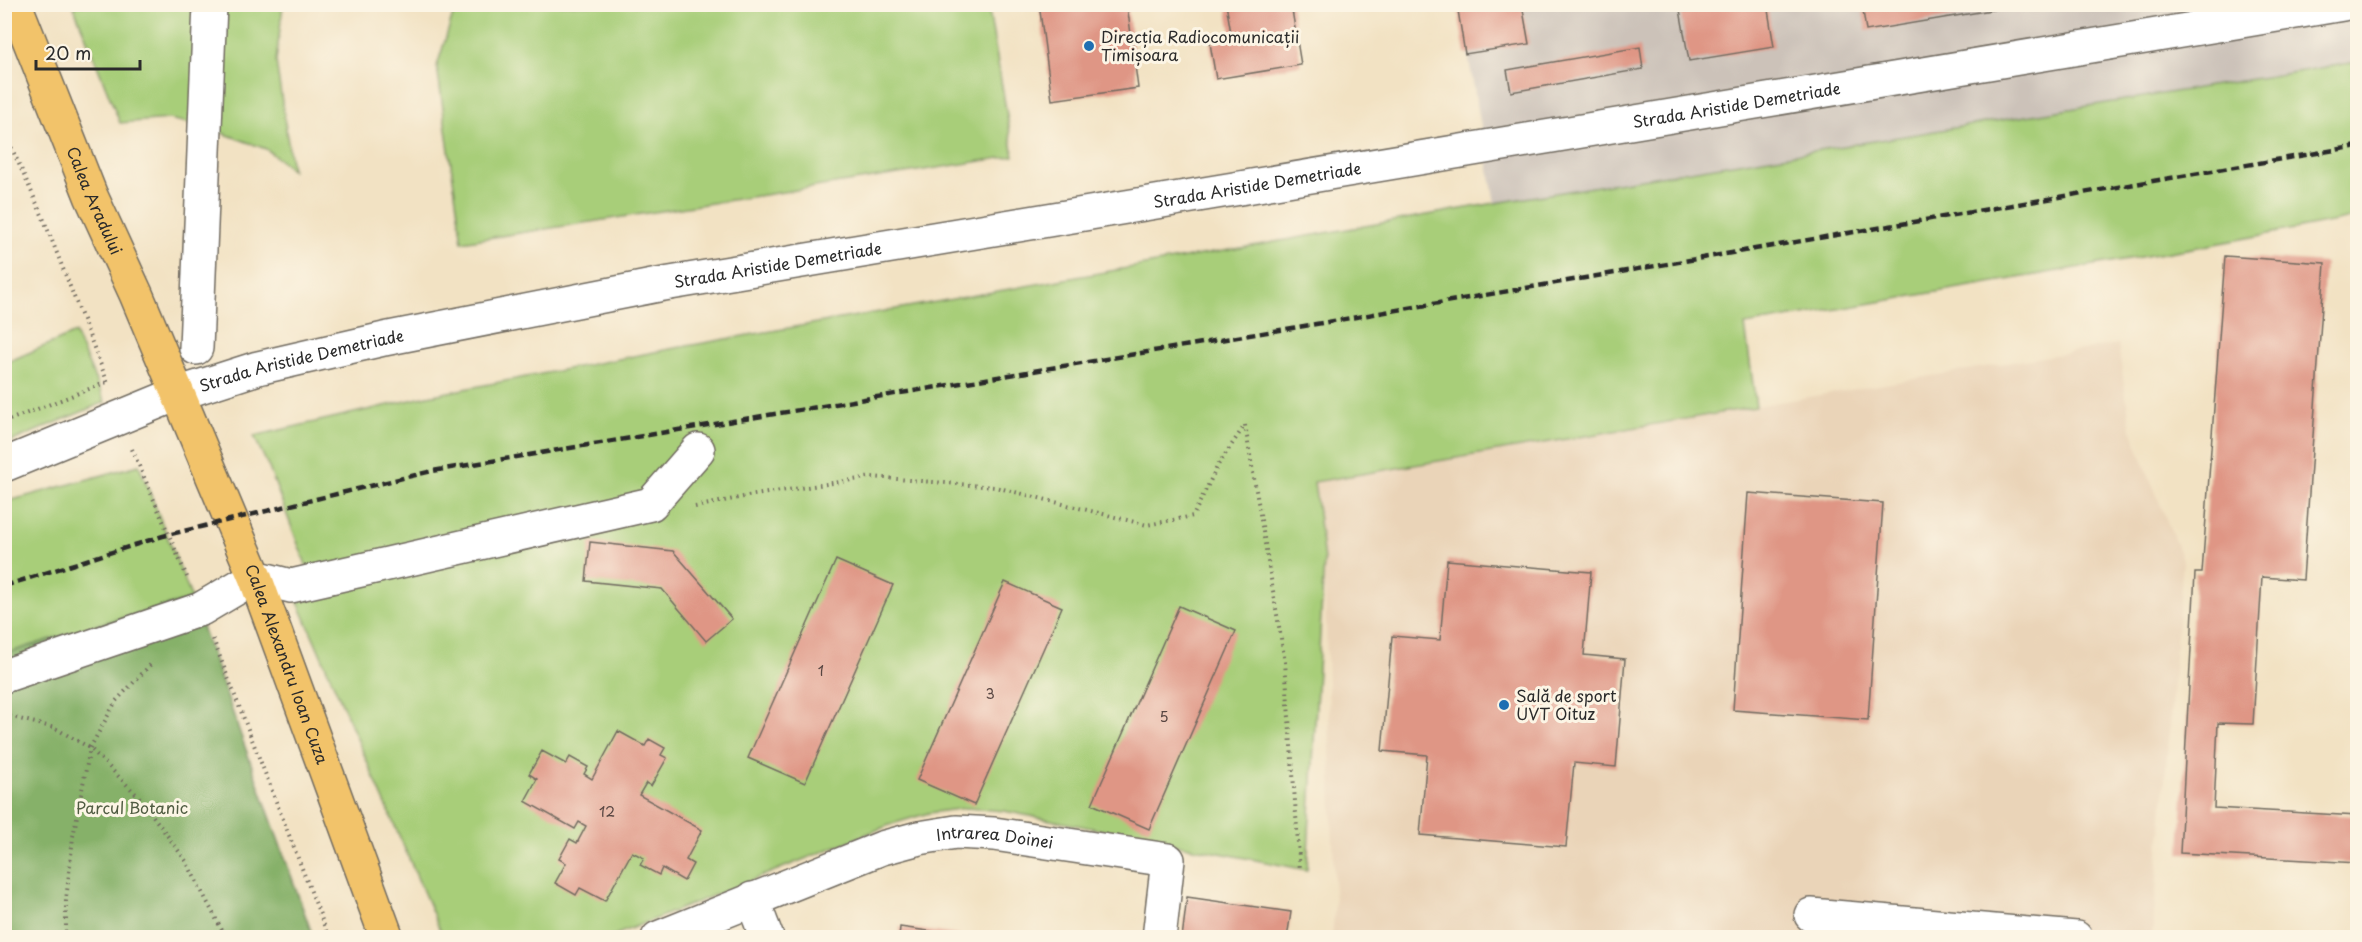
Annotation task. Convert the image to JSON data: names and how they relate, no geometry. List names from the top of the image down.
{
  "streets": {
    "main road": ["Calea Aradului", "Calea Alexandru Ioan Cuza"],
    "street": ["Strada Aristide Demetriade", "Intrarea Doinei"]
  },
  "crossings": [
    ["Strada Aristide Demetriade", "Calea Aradului"],
    ["Strada Aristide Demetriade", "Calea Alexandru Ioan Cuza"],
    ["Calea Aradului", "Calea Alexandru Ioan Cuza"]
  ],
  "parks": ["Parcul Botanic"],
  "places": ["Direcția Radiocomunicații Timișoara", "Sală de sport UVT Oituz"],
  "house_numbers": [
    "1",
    "3",
    "5",
    "12"
  ],
  "scale_bar": "20 m"
}
